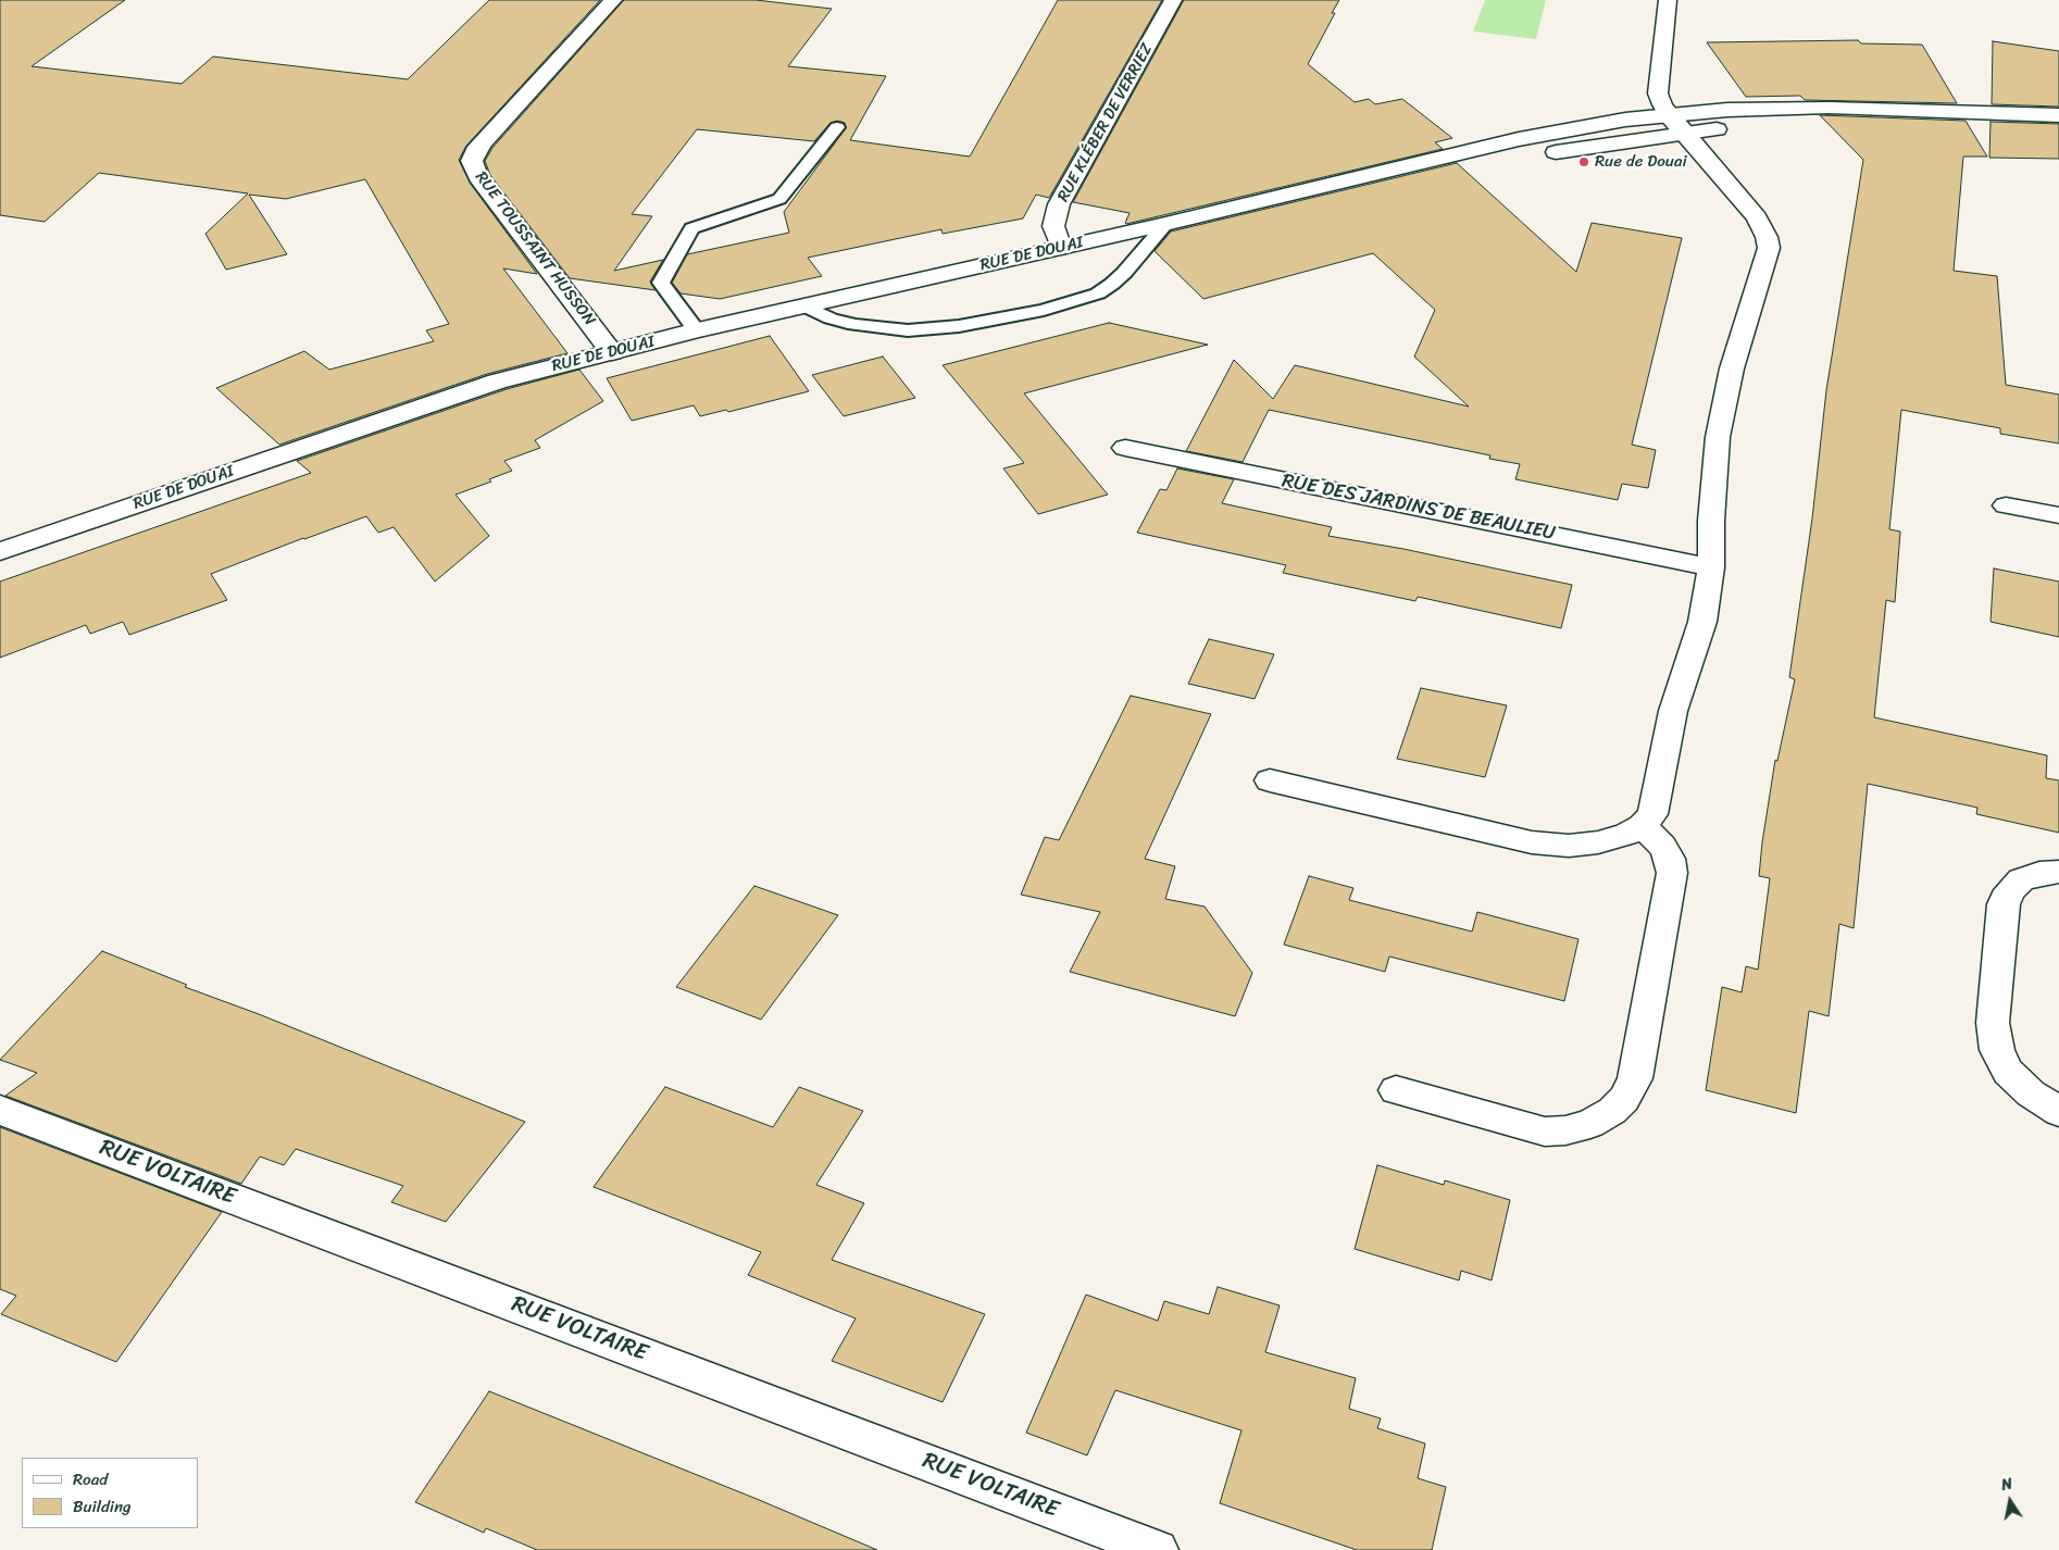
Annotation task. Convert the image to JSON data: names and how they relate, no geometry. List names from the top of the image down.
{
  "streets": {
    "street": [
      "RUE KLÉBER DE VERRIEZ",
      "RUE TOUSSAINT HUSSON",
      "RUE DE DOUAI",
      "RUE DES JARDINS DE BEAULIEU",
      "RUE VOLTAIRE"
    ]
  },
  "crossings": [
    ["RUE KLÉBER DE VERRIEZ", "RUE DE DOUAI"],
    ["RUE TOUSSAINT HUSSON", "RUE DE DOUAI"]
  ],
  "places": ["Rue de Douai"],
  "legend": ["Road", "Building"],
  "north": "top"
}
